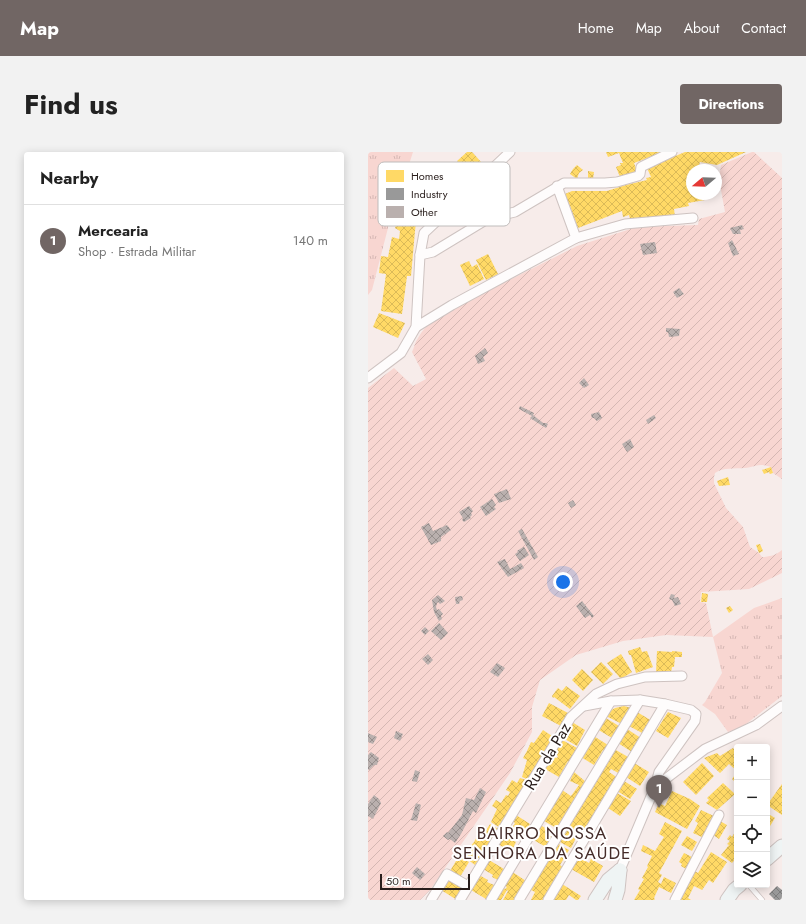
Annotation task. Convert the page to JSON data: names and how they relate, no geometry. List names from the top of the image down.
{
  "streets": {
    "street": ["Rua da Paz"]
  },
  "districts": ["BAIRRO NOSSA SENHORA DA SAÚDE"],
  "legend": ["Homes", "Industry", "Other"],
  "scale_bar": "50 m",
  "north": "left",
  "page": {
    "header": "Map",
    "nav": [
      "Home",
      "Map",
      "About",
      "Contact"
    ],
    "title": "Find us",
    "buttons": "Directions",
    "heading": "Nearby",
    "list": [
      {
        "mark": "1",
        "name": "Mercearia",
        "note": "Shop · Estrada Militar",
        "value": "140 m"
      }
    ],
    "map_buttons": ["+", "−"],
    "pins": "1",
    "scale": "50 m"
  }
}
